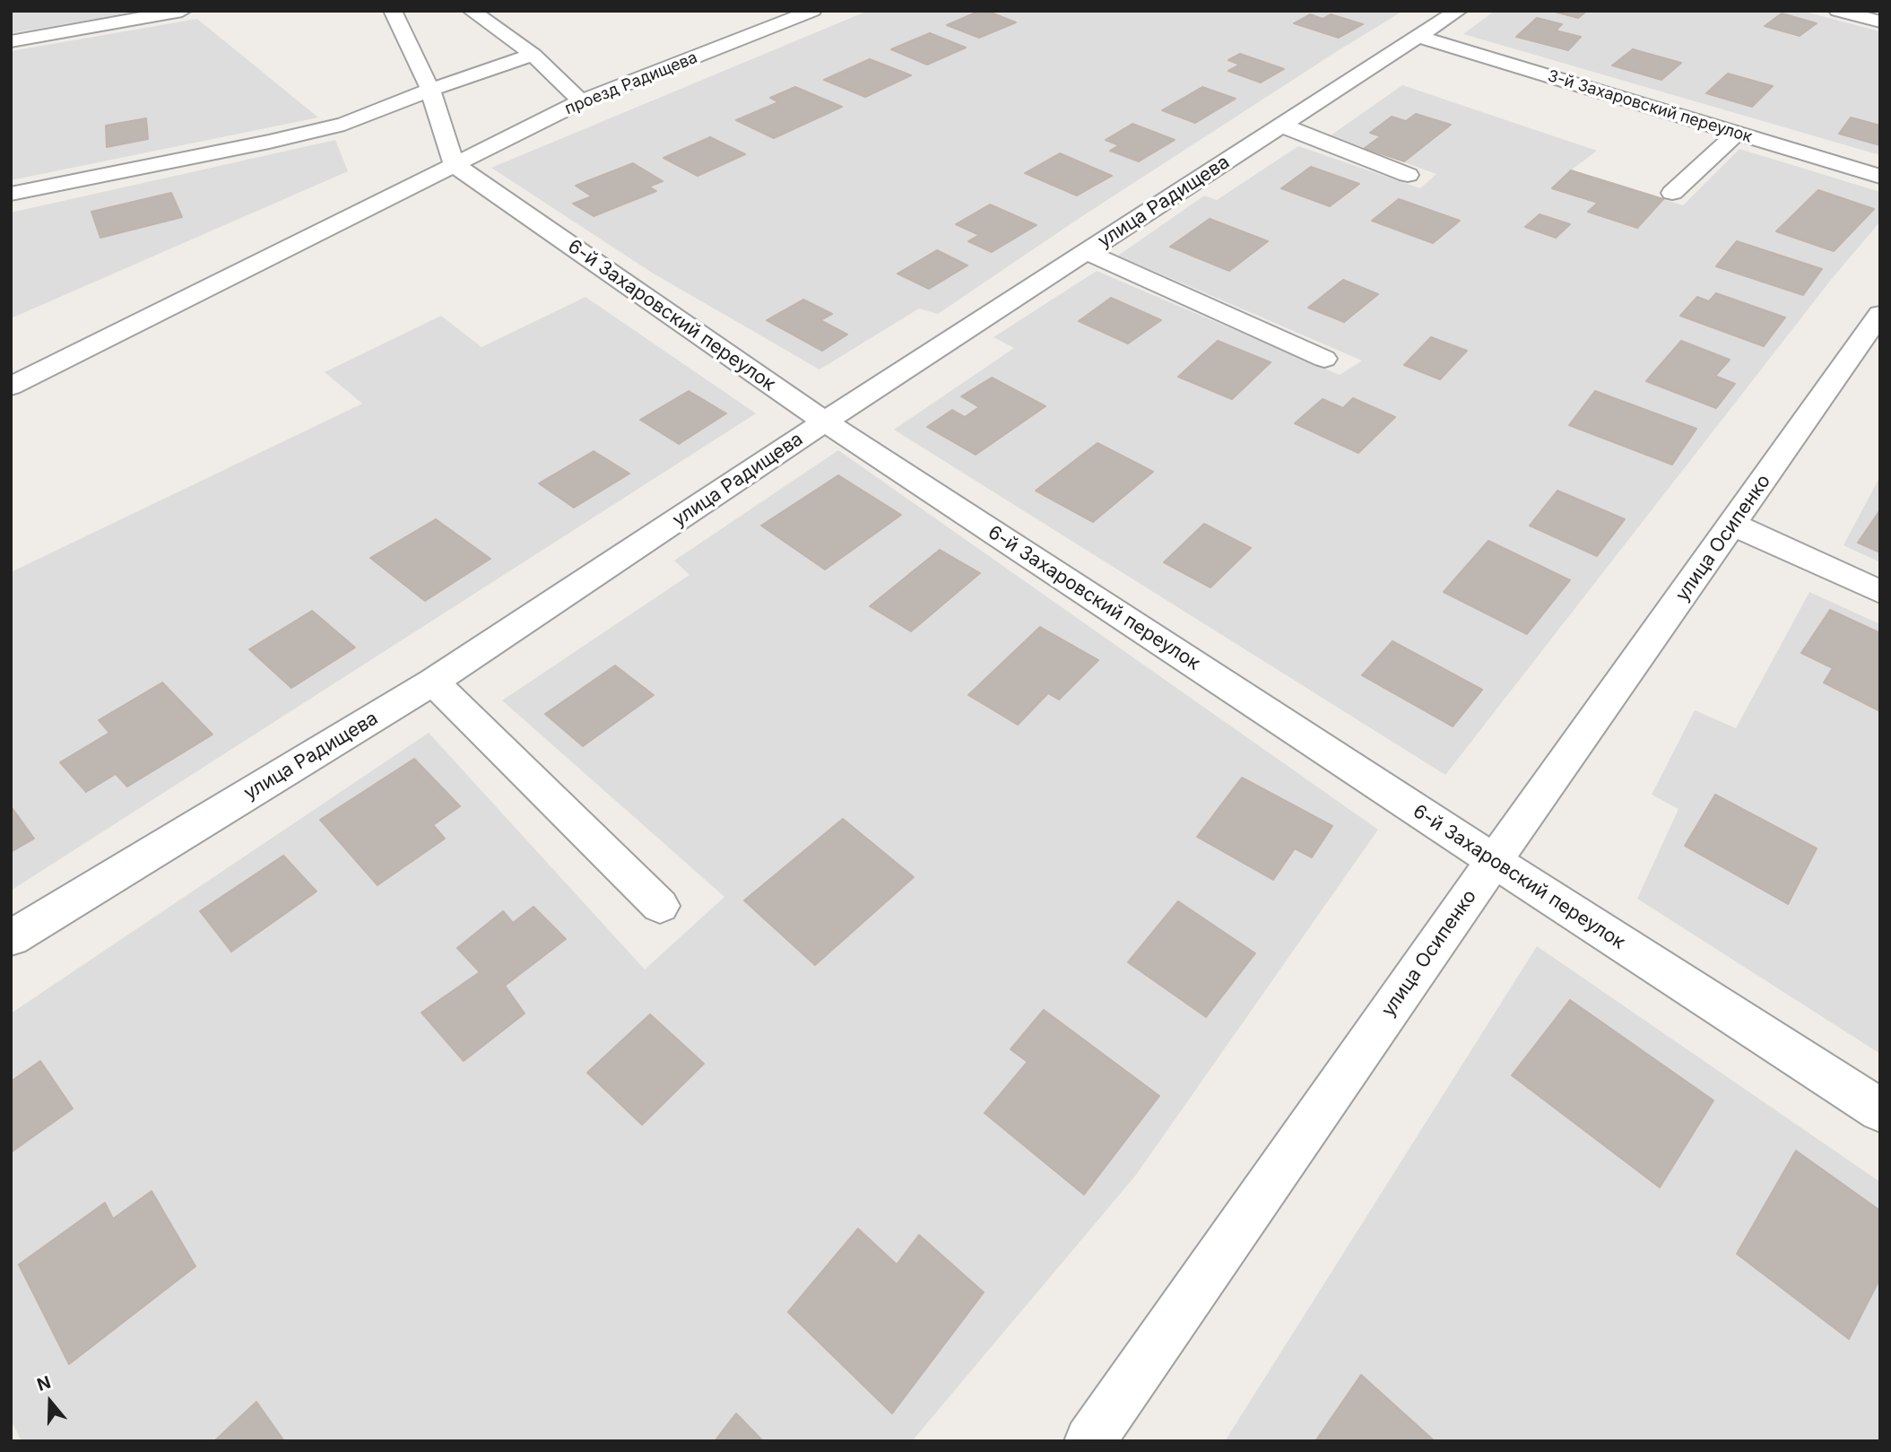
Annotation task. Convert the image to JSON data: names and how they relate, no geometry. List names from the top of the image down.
{
  "streets": {
    "street": [
      "проезд Радищева",
      "3-й Захаровский переулок",
      "улица Радищева",
      "6-й Захаровский переулок",
      "улица Осипенко"
    ]
  },
  "crossings": [
    ["проезд Радищева", "6-й Захаровский переулок"],
    ["3-й Захаровский переулок", "улица Радищева"],
    ["улица Радищева", "6-й Захаровский переулок"],
    ["6-й Захаровский переулок", "улица Осипенко"]
  ],
  "north": "top"
}
